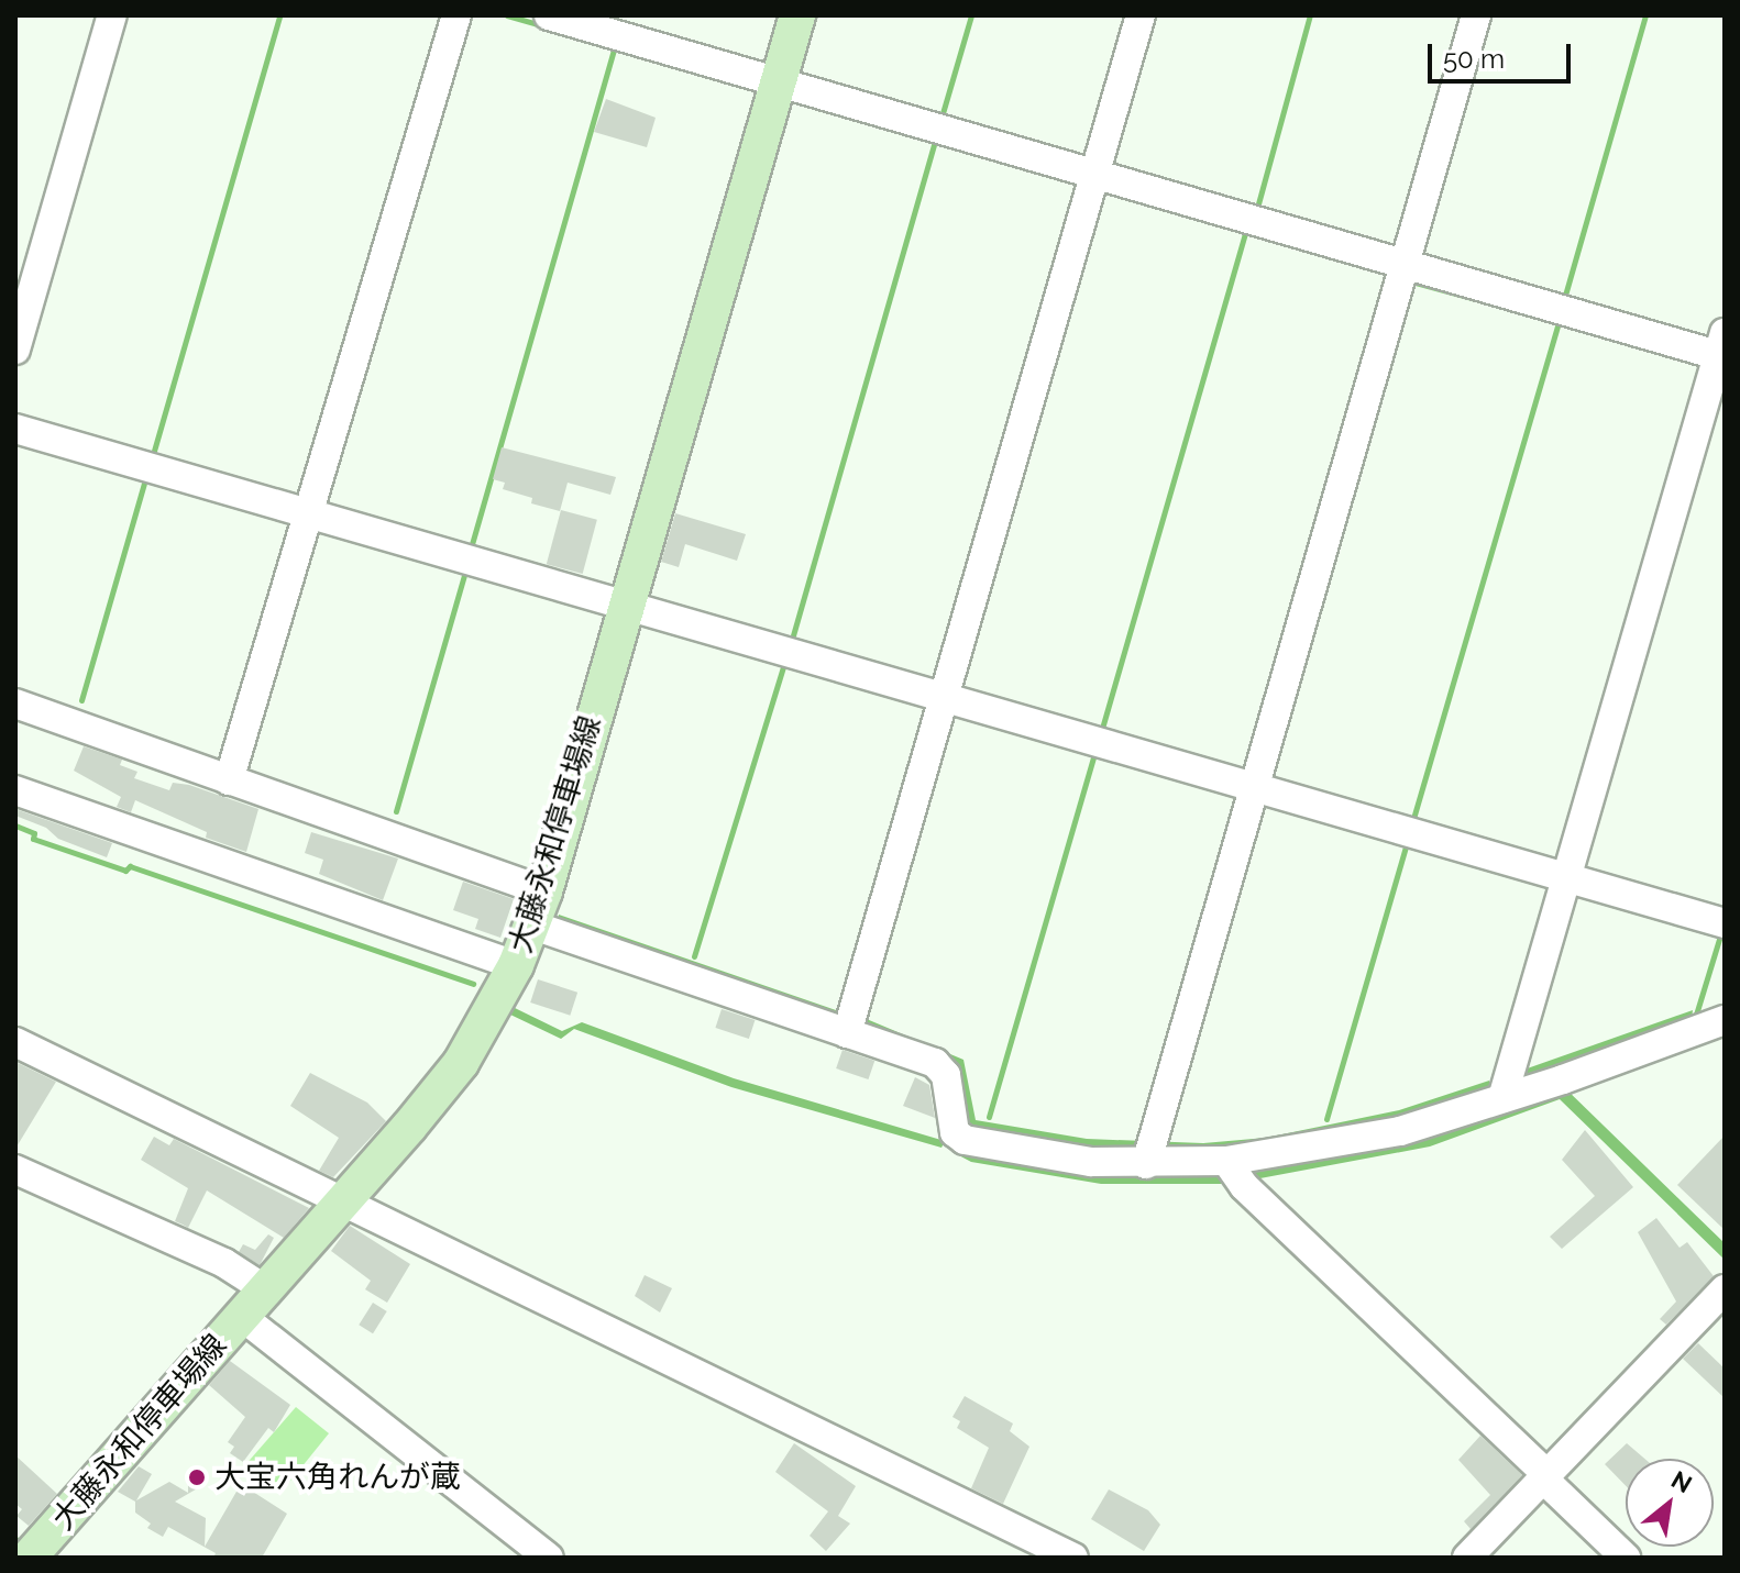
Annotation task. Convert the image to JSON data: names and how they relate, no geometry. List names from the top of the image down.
{
  "streets": {
    "main road": ["大藤永和停車場線"]
  },
  "places": ["大宝六角れんが蔵"],
  "scale_bar": "50 m",
  "north": "top right"
}
